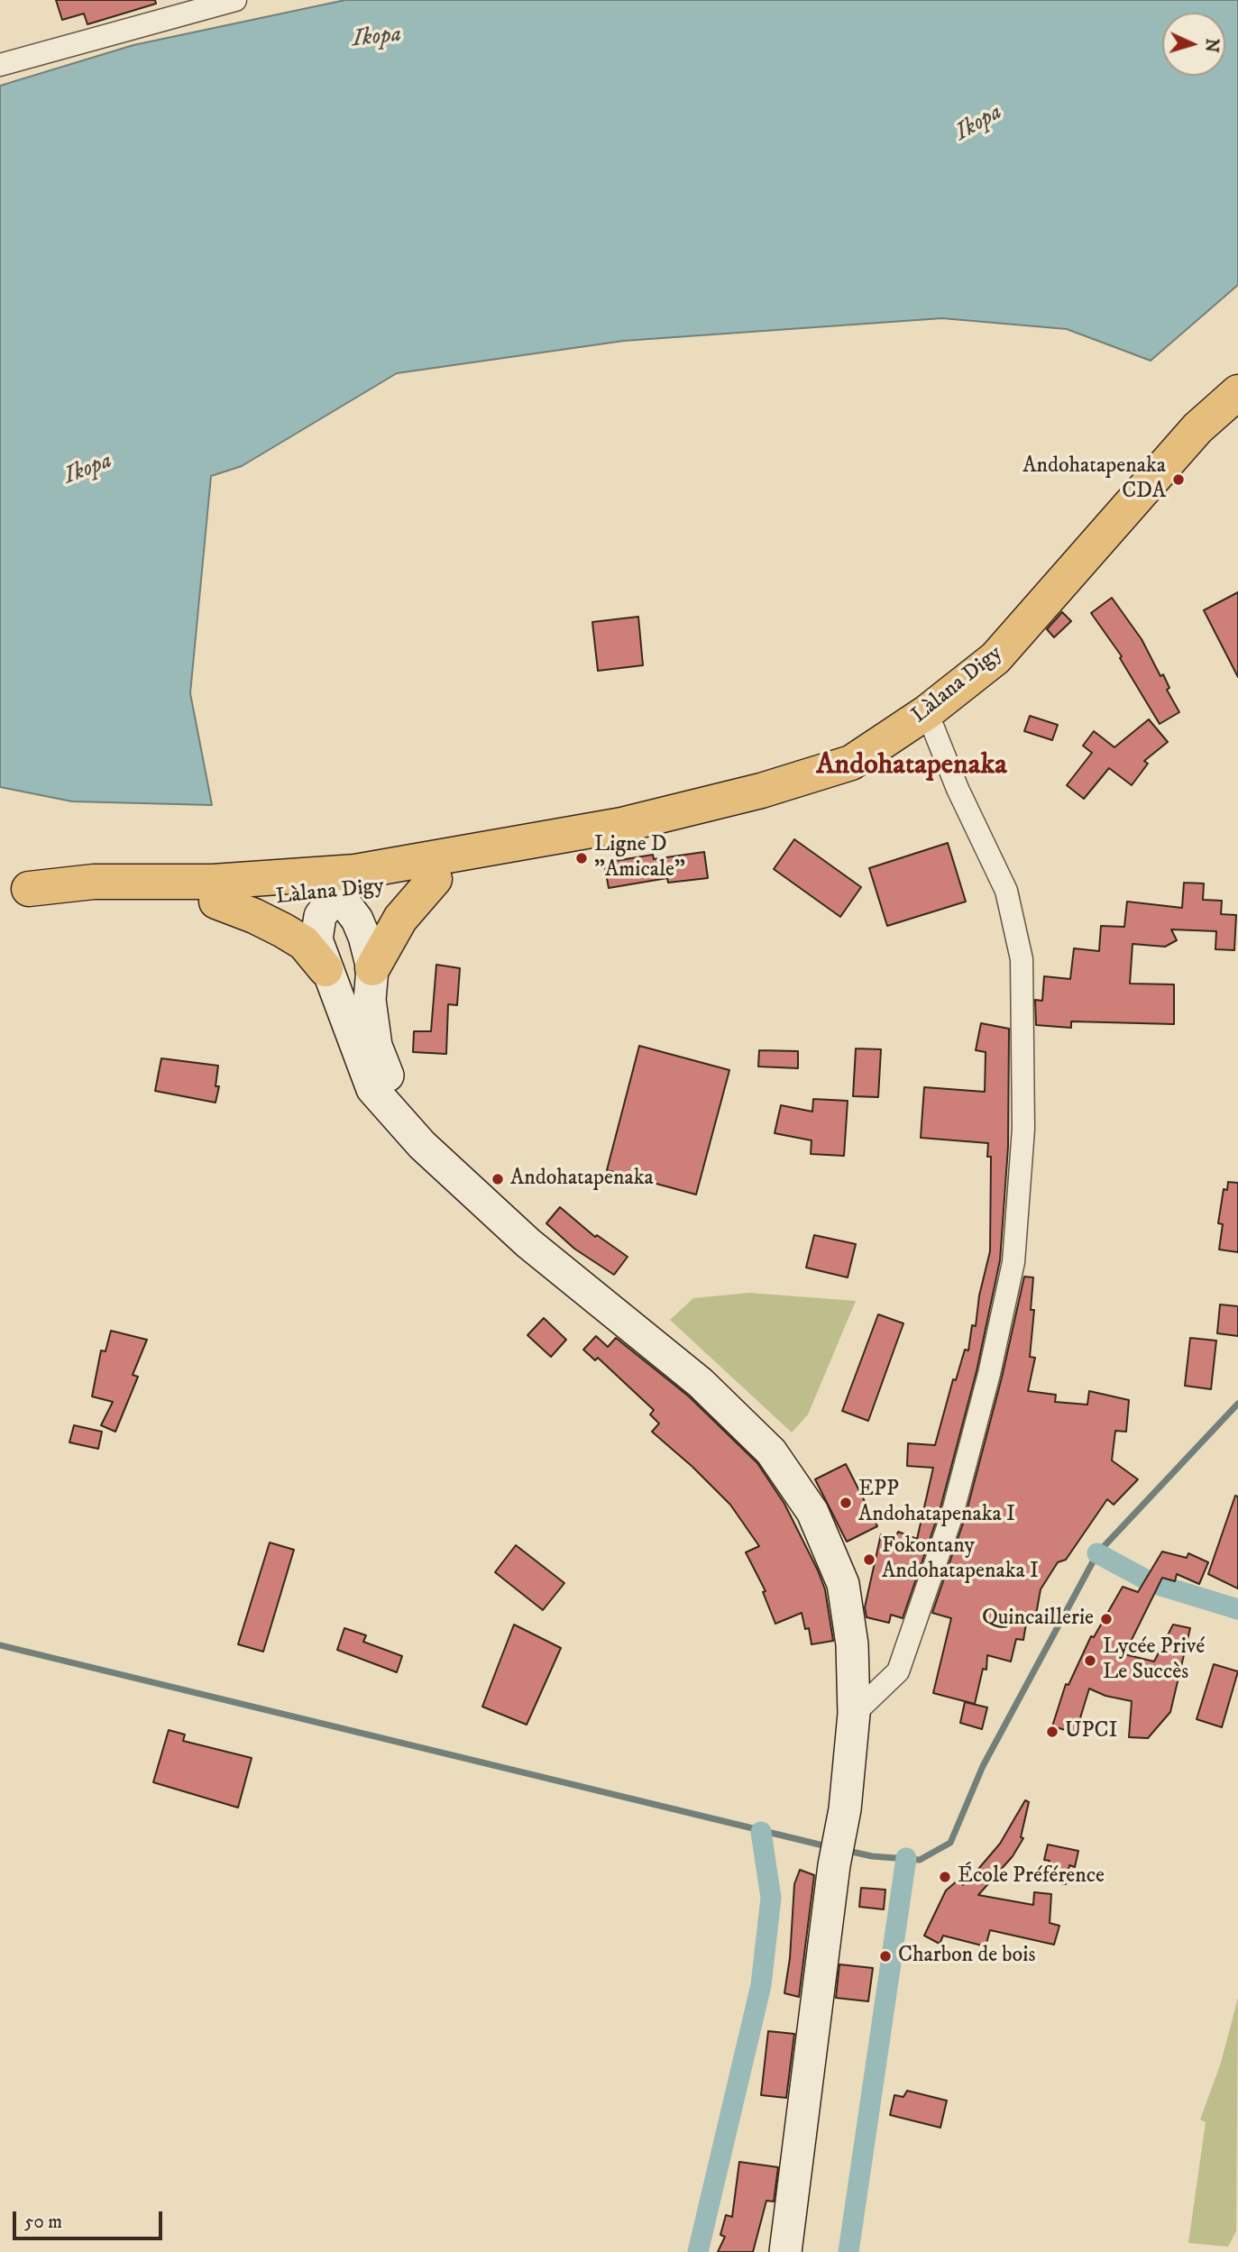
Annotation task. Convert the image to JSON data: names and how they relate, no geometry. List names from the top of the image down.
{
  "streets": {
    "main road": ["Làlana Digy"]
  },
  "districts": ["Andohatapenaka"],
  "water": ["Ikopa"],
  "places": [
    "Andohatapenaka CDA",
    "Ligne D \"Amicale\"",
    "Andohatapenaka",
    "EPP Andohatapenaka I",
    "Fokontany Andohatapenaka I",
    "Quincaillerie",
    "Lycée Privé Le Succès",
    "UPCI",
    "École Préférence",
    "Charbon de bois"
  ],
  "scale_bar": "50 m",
  "north": "right"
}
